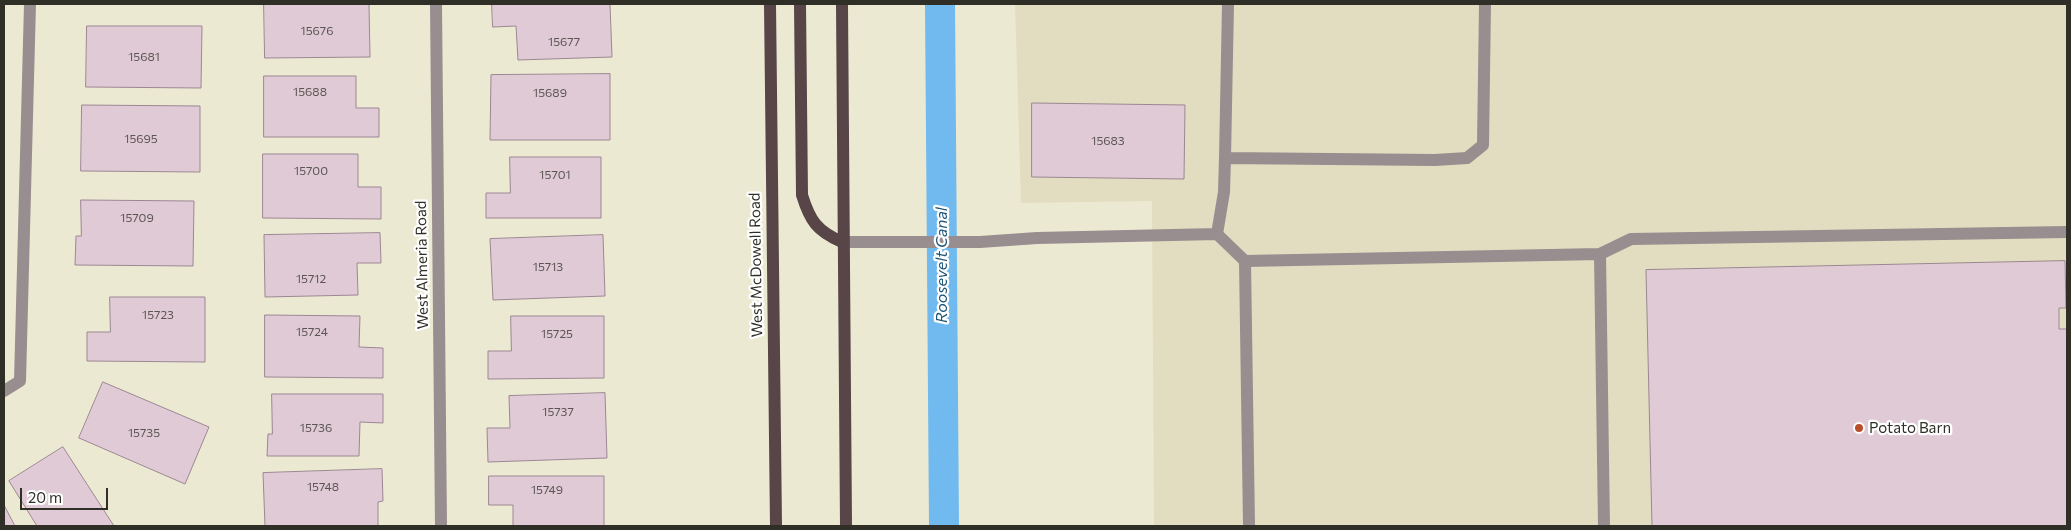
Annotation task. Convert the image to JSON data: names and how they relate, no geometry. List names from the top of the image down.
{
  "streets": {
    "main road": ["West McDowell Road"],
    "street": ["West Almeria Road"]
  },
  "water": ["Roosevelt Canal"],
  "places": ["Potato Barn"],
  "house_numbers": [
    "15676",
    "15677",
    "15681",
    "15688",
    "15689",
    "15695",
    "15683",
    "15700",
    "15701",
    "15709",
    "15713",
    "15712",
    "15723",
    "15724",
    "15725",
    "15737",
    "15736",
    "15735",
    "15748",
    "15749"
  ],
  "scale_bar": "20 m"
}
